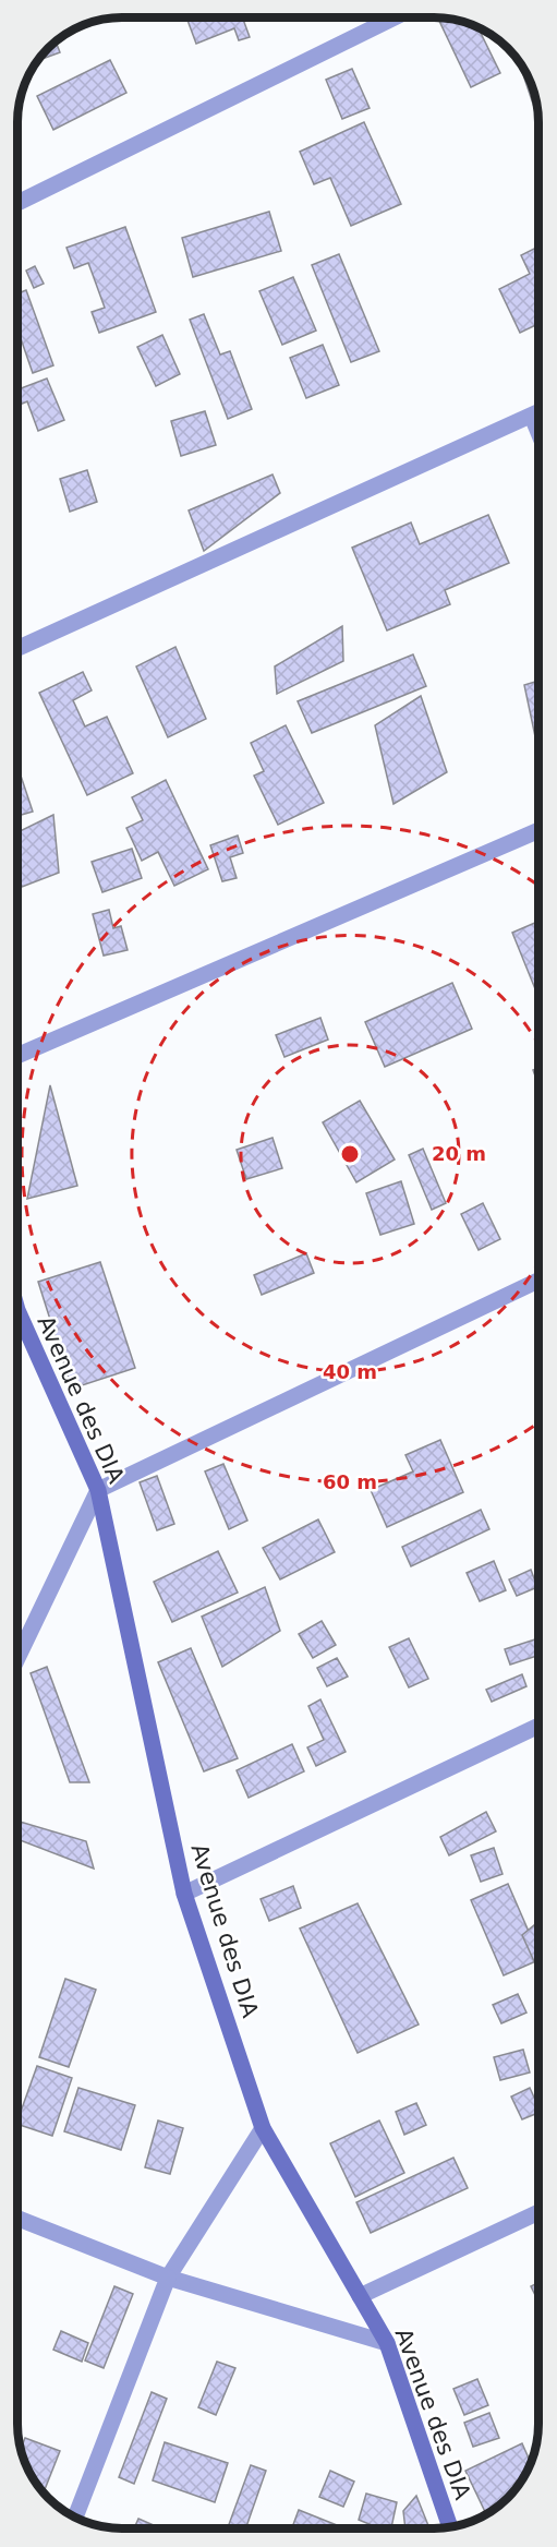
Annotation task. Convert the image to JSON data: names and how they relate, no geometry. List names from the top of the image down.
{
  "streets": {
    "street": ["Avenue des DIA"]
  },
  "rings": ["20 m", "40 m", "60 m"]
}
